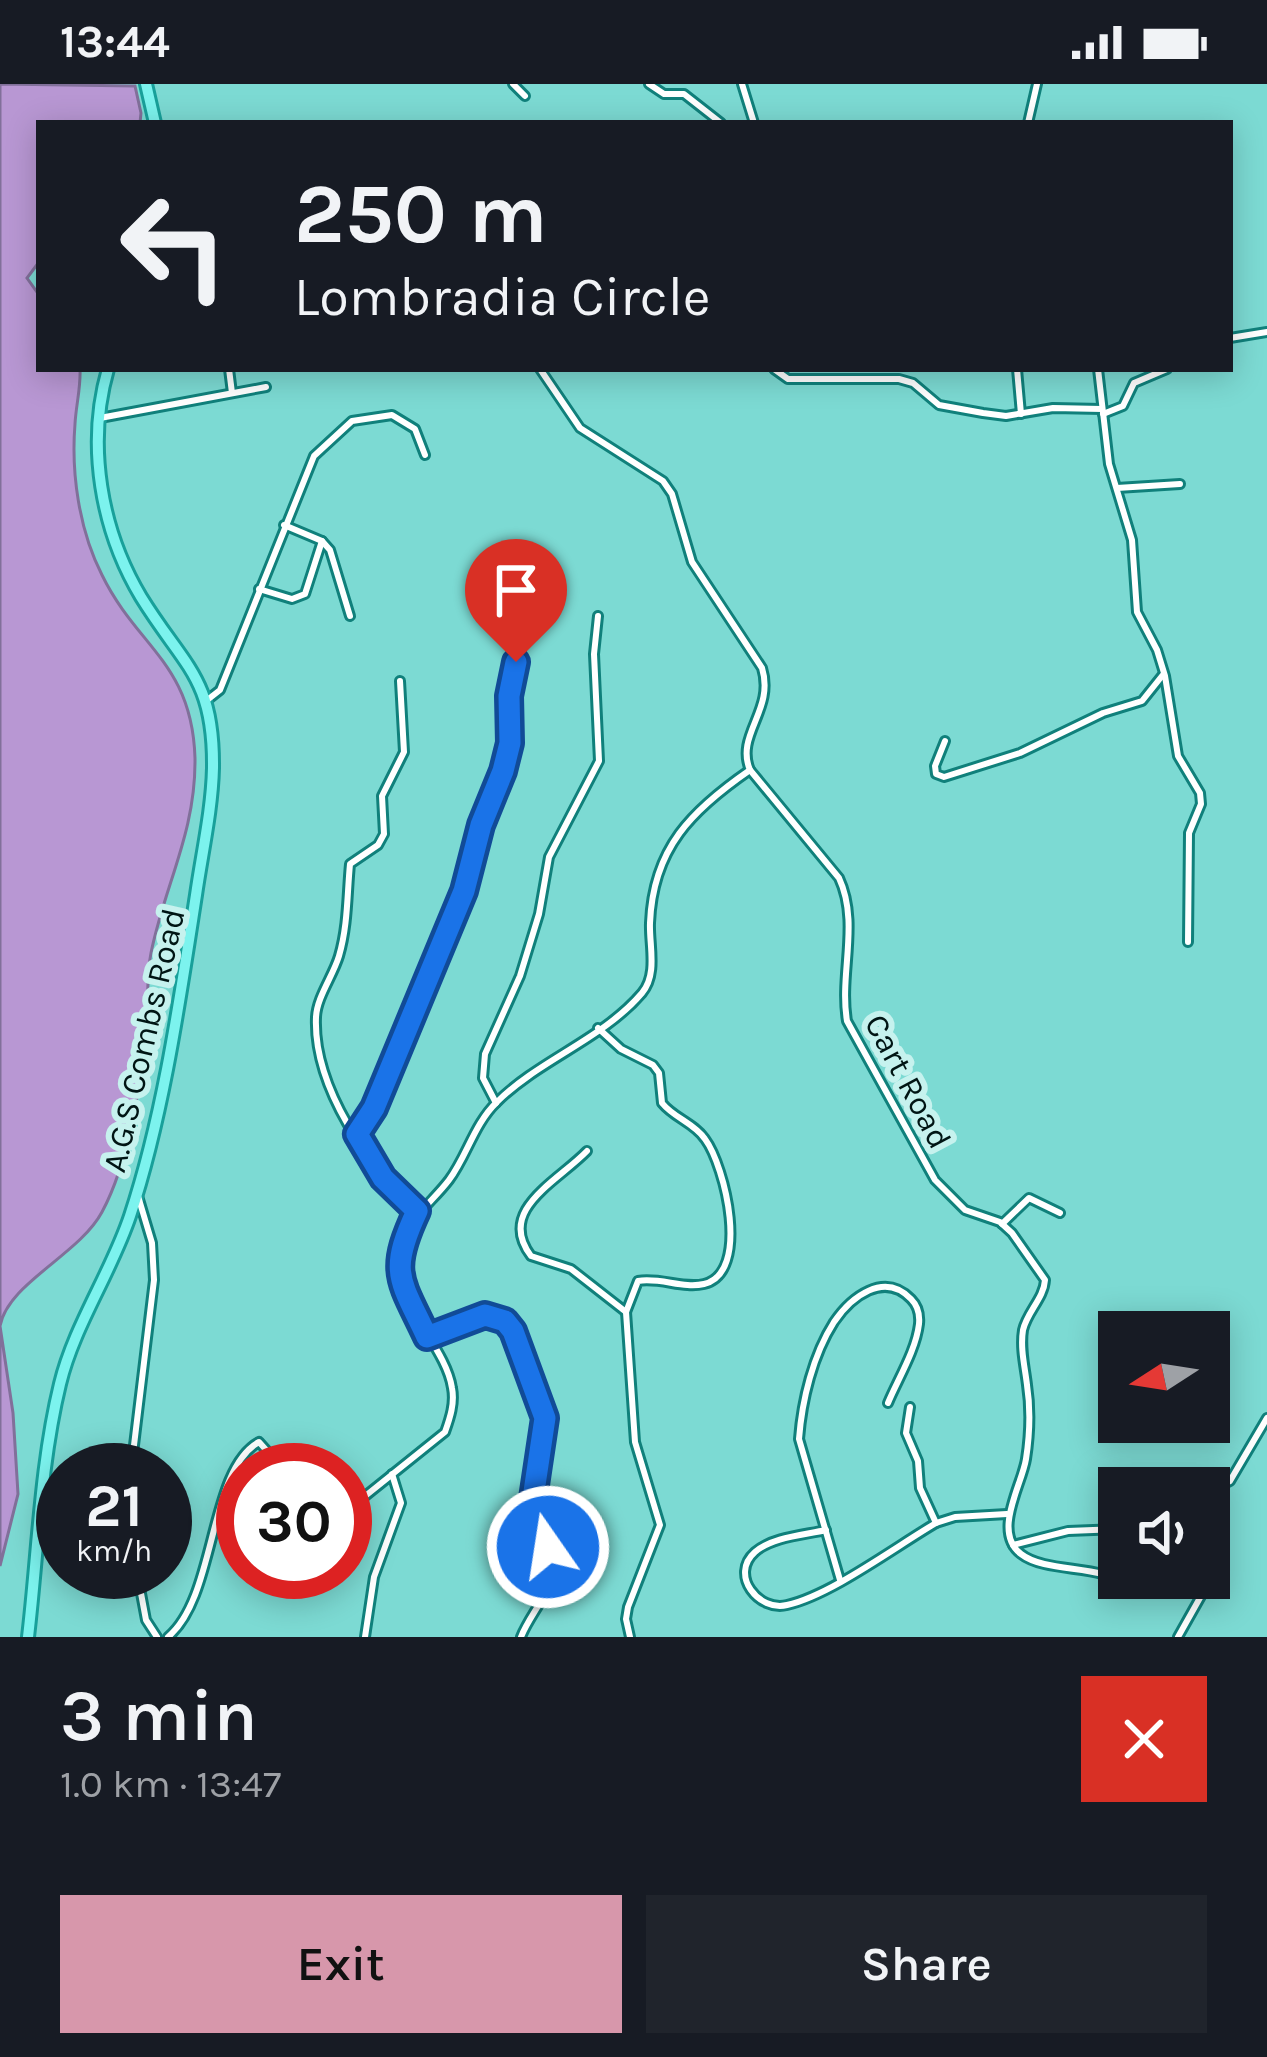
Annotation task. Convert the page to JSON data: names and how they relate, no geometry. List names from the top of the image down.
{
  "streets": {
    "main road": ["A.G.S Combs Road"],
    "street": ["Cart Road"]
  },
  "north": "left",
  "page": {
    "status": "13:44",
    "turn": ["250 m", "Lombradia Circle"],
    "speed": "21 km/h",
    "limit": "30",
    "heading": ["3 min", "1.0 km · 13:47"],
    "buttons": ["Exit", "Share"]
  }
}
